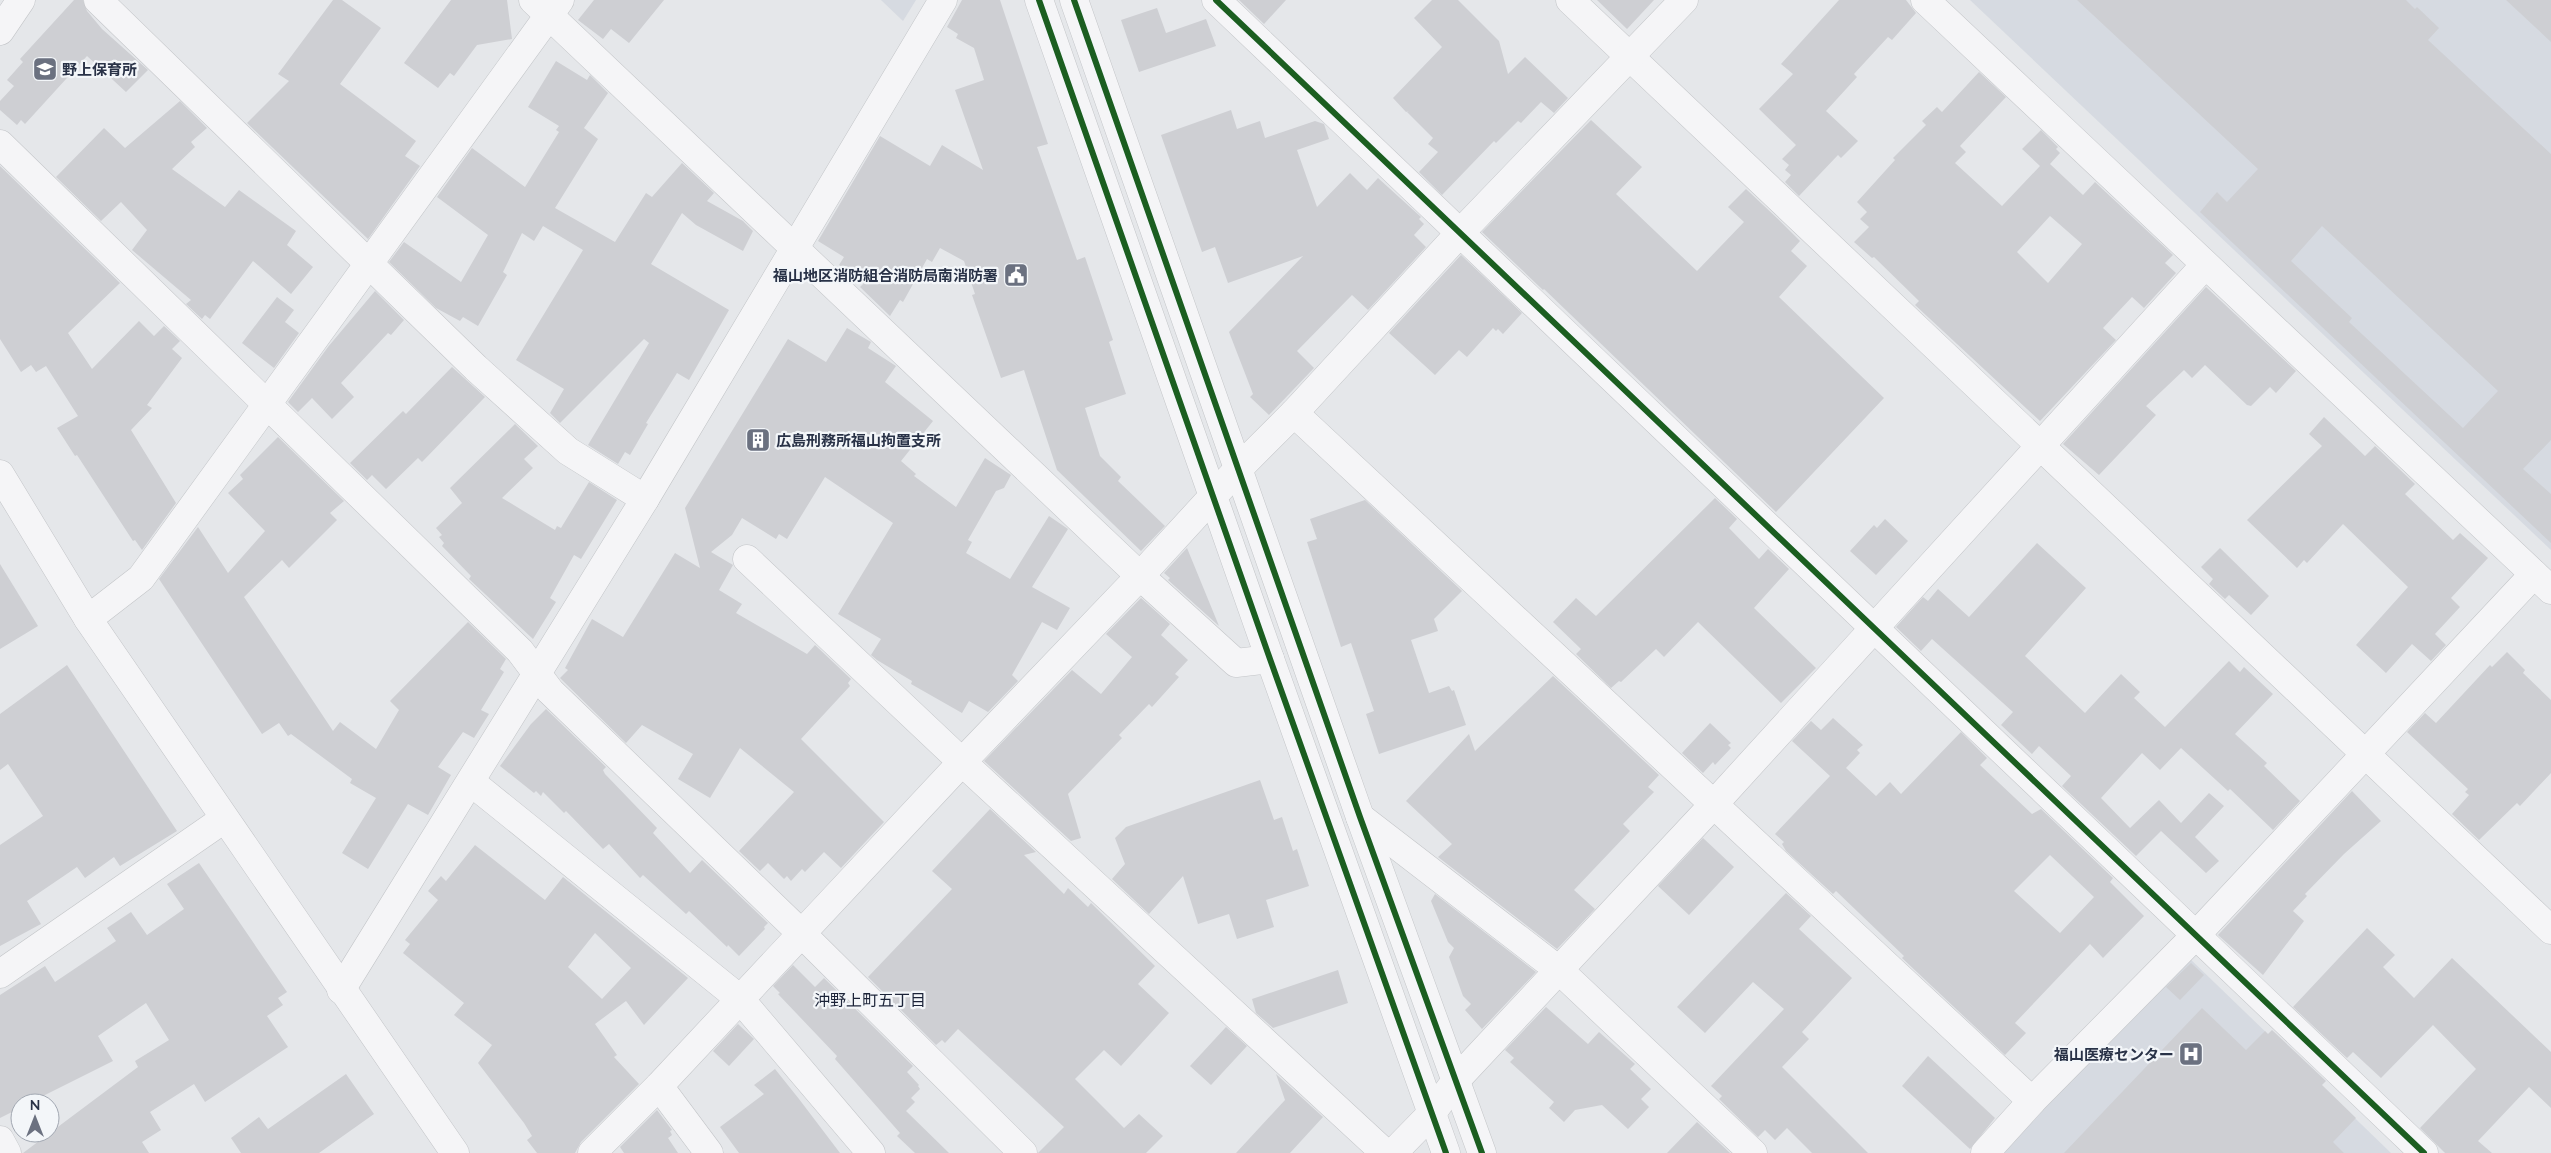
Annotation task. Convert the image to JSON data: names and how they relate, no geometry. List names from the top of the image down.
{
  "districts": ["沖野上町五丁目"],
  "places": {
    "school or university": ["野上保育所"],
    "public building": ["福山地区消防組合消防局南消防署"],
    "building": ["広島刑務所福山拘置支所"],
    "hospital": ["福山医療センター"]
  },
  "north": "top"
}
